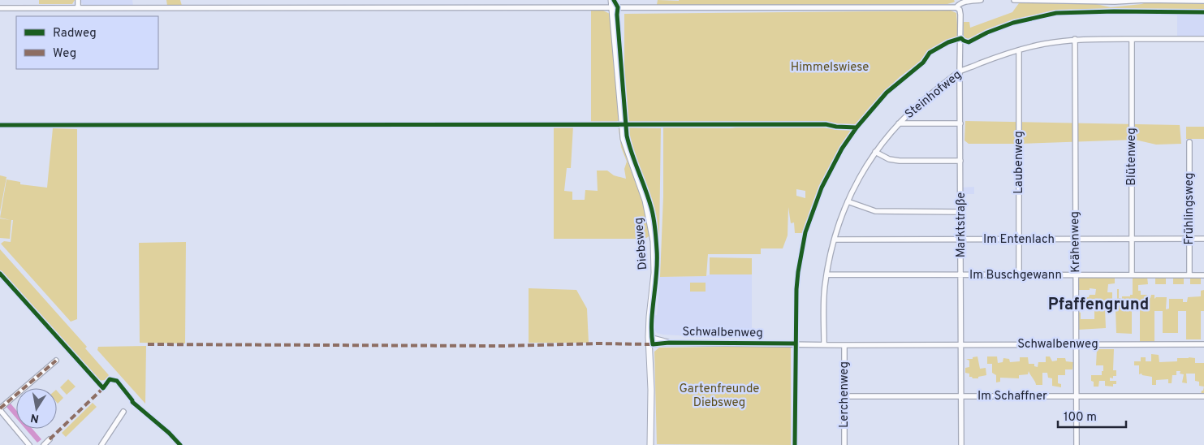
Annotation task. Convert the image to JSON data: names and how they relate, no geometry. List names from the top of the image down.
{
  "streets": {
    "main road": ["Diebsweg"],
    "street": [
      "Steinhofweg",
      "Blütenweg",
      "Laubenweg",
      "Frühlingsweg",
      "Marktstraße",
      "Im Entenlach",
      "Krähenweg",
      "Im Buschgewann",
      "Schwalbenweg",
      "Lerchenweg",
      "Im Schaffner"
    ]
  },
  "crossings": [
    ["Steinhofweg", "Blütenweg"],
    ["Steinhofweg", "Laubenweg"],
    ["Steinhofweg", "Marktstraße"],
    ["Steinhofweg", "Im Entenlach"],
    ["Steinhofweg", "Krähenweg"],
    ["Steinhofweg", "Im Buschgewann"],
    ["Steinhofweg", "Schwalbenweg"],
    ["Blütenweg", "Im Entenlach"],
    ["Blütenweg", "Im Buschgewann"],
    ["Laubenweg", "Im Entenlach"],
    ["Laubenweg", "Im Buschgewann"],
    ["Frühlingsweg", "Im Entenlach"],
    ["Frühlingsweg", "Im Buschgewann"],
    ["Marktstraße", "Im Entenlach"],
    ["Marktstraße", "Im Buschgewann"],
    ["Marktstraße", "Schwalbenweg"],
    ["Marktstraße", "Im Schaffner"],
    ["Im Entenlach", "Krähenweg"],
    ["Krähenweg", "Im Buschgewann"],
    ["Krähenweg", "Schwalbenweg"],
    ["Krähenweg", "Im Schaffner"],
    ["Diebsweg", "Schwalbenweg"],
    ["Schwalbenweg", "Lerchenweg"],
    ["Lerchenweg", "Im Schaffner"]
  ],
  "districts": ["Pfaffengrund"],
  "parks": ["Himmelswiese", "Gartenfreunde Diebsweg"],
  "legend": ["Radweg", "Weg"],
  "scale_bar": "100 m",
  "north": "bottom"
}
